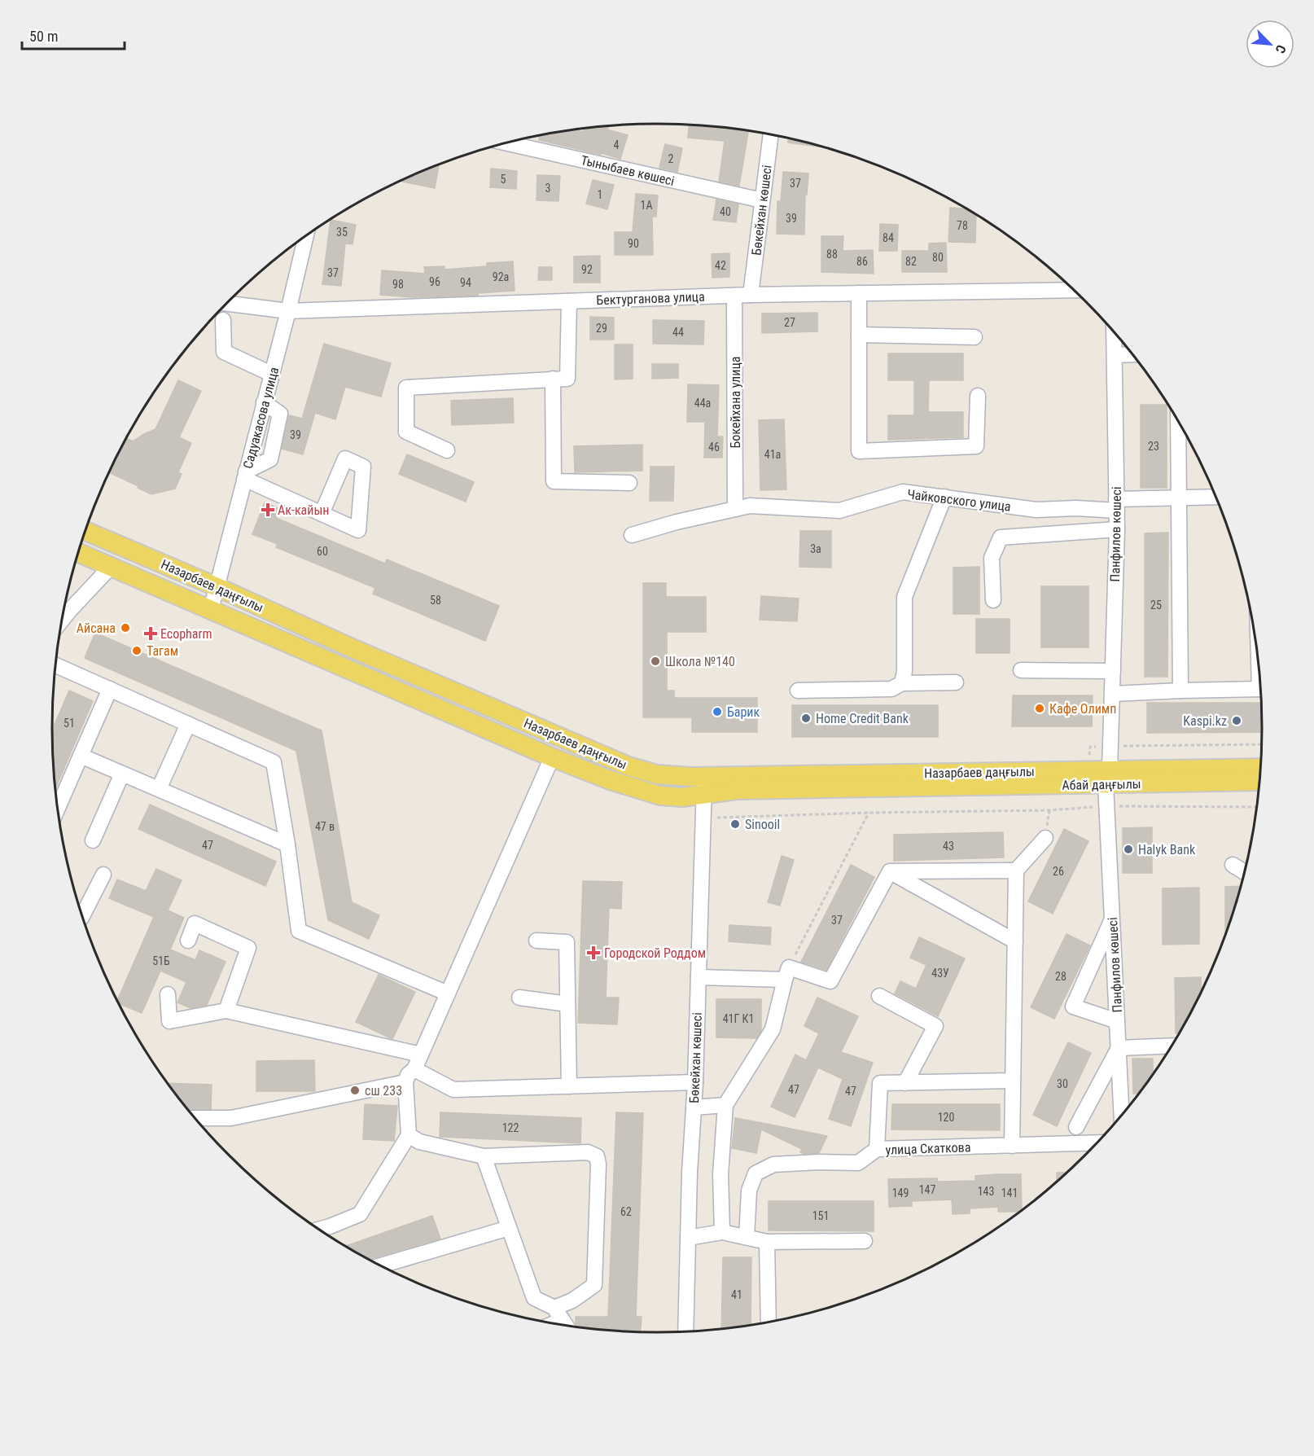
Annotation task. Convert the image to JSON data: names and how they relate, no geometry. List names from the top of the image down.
{
  "streets": {
    "main road": ["Назарбаев даңғылы", "Абай даңғылы"],
    "street": [
      "Тыныбаев көшесі",
      "Бөкейхан көшесі",
      "Бектурганова улица",
      "Бокейхана улица",
      "Садуакасова улица",
      "Чайковского улица",
      "Панфилов көшесі",
      "улица Скаткова"
    ]
  },
  "crossings": [
    ["Тыныбаев көшесі", "Бөкейхан көшесі"],
    ["Бөкейхан көшесі", "Бектурганова улица"],
    ["Бөкейхан көшесі", "Назарбаев даңғылы"],
    ["Бөкейхан көшесі", "Абай даңғылы"],
    ["Бектурганова улица", "Бокейхана улица"],
    ["Бектурганова улица", "Садуакасова улица"],
    ["Бокейхана улица", "Чайковского улица"],
    ["Садуакасова улица", "Назарбаев даңғылы"],
    ["Чайковского улица", "Панфилов көшесі"],
    ["Панфилов көшесі", "Назарбаев даңғылы"],
    ["Панфилов көшесі", "Абай даңғылы"],
    ["Назарбаев даңғылы", "Абай даңғылы"]
  ],
  "places": {
    "health": ["Ак-кайын", "Ecopharm", "Городской Роддом"],
    "other": [
      "Айсана",
      "Тагам",
      "Школа №140",
      "Кафе Олимп",
      "Барик",
      "Home Credit Bank",
      "Kaspi.kz",
      "Sinooil",
      "Halyk Bank",
      "сш 233"
    ]
  },
  "house_numbers": [
    "4",
    "2",
    "5",
    "37",
    "3",
    "1",
    "1А",
    "40",
    "39",
    "78",
    "35",
    "84",
    "90",
    "88",
    "80",
    "86",
    "82",
    "42",
    "92",
    "37",
    "92а",
    "96",
    "94",
    "98",
    "27",
    "29",
    "44",
    "44а",
    "39",
    "23",
    "46",
    "41а",
    "3а",
    "60",
    "58",
    "25",
    "51",
    "47 в",
    "47",
    "43",
    "26",
    "37",
    "51Б",
    "43У",
    "28",
    "41Г К1",
    "30",
    "47",
    "47",
    "120",
    "122",
    "147",
    "143",
    "149",
    "141",
    "62",
    "151",
    "41"
  ],
  "scale_bar": "50 m",
  "north": "bottom right"
}
